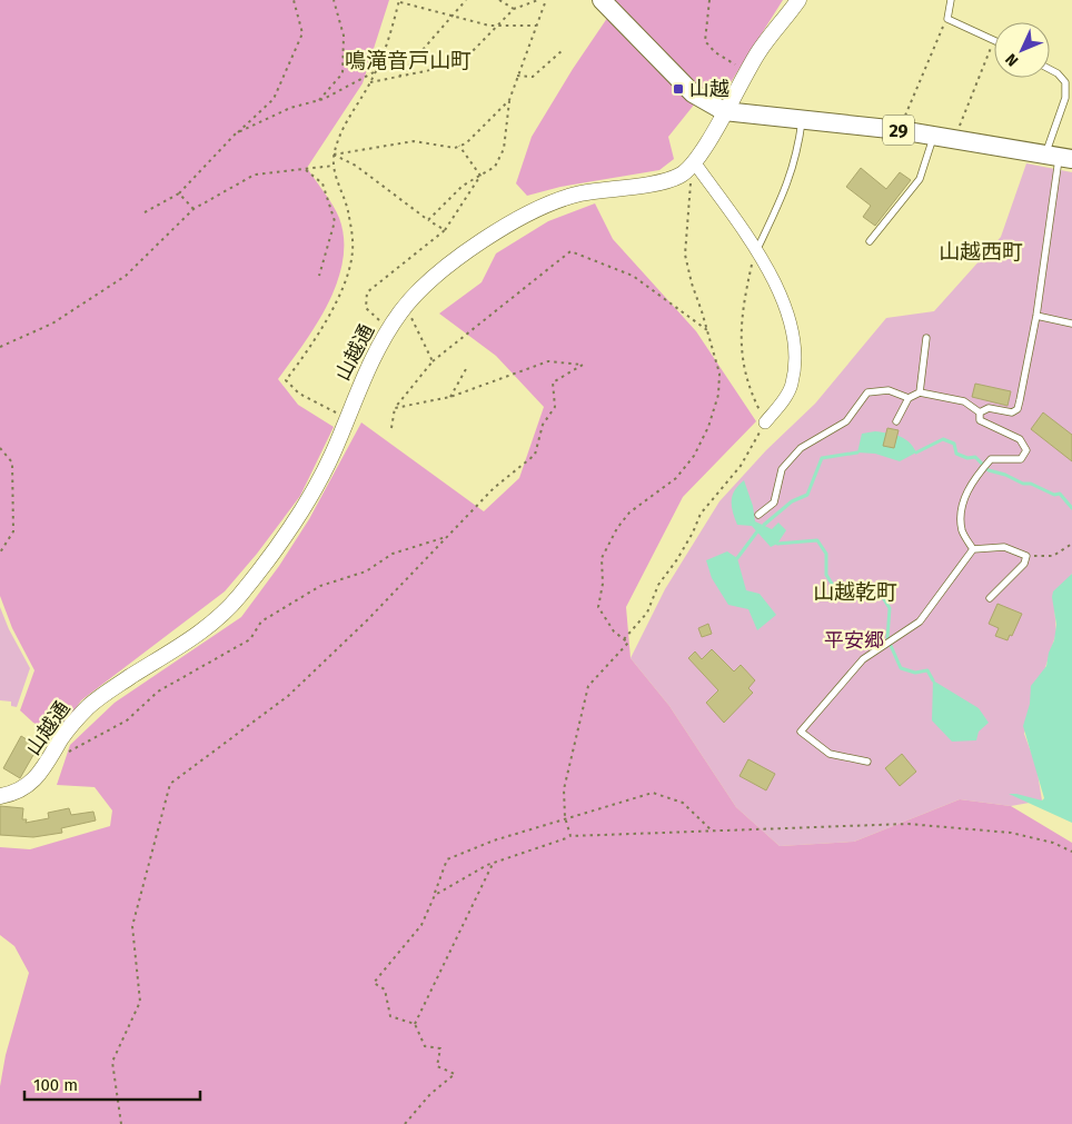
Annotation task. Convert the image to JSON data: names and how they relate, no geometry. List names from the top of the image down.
{
  "streets": {
    "main road": ["29"],
    "street": ["山越通"]
  },
  "districts": ["鳴滝音戸山町", "山越西町", "山越乾町"],
  "parks": ["平安郷"],
  "places": {
    "transit": ["山越"]
  },
  "scale_bar": "100 m",
  "north": "bottom left"
}
